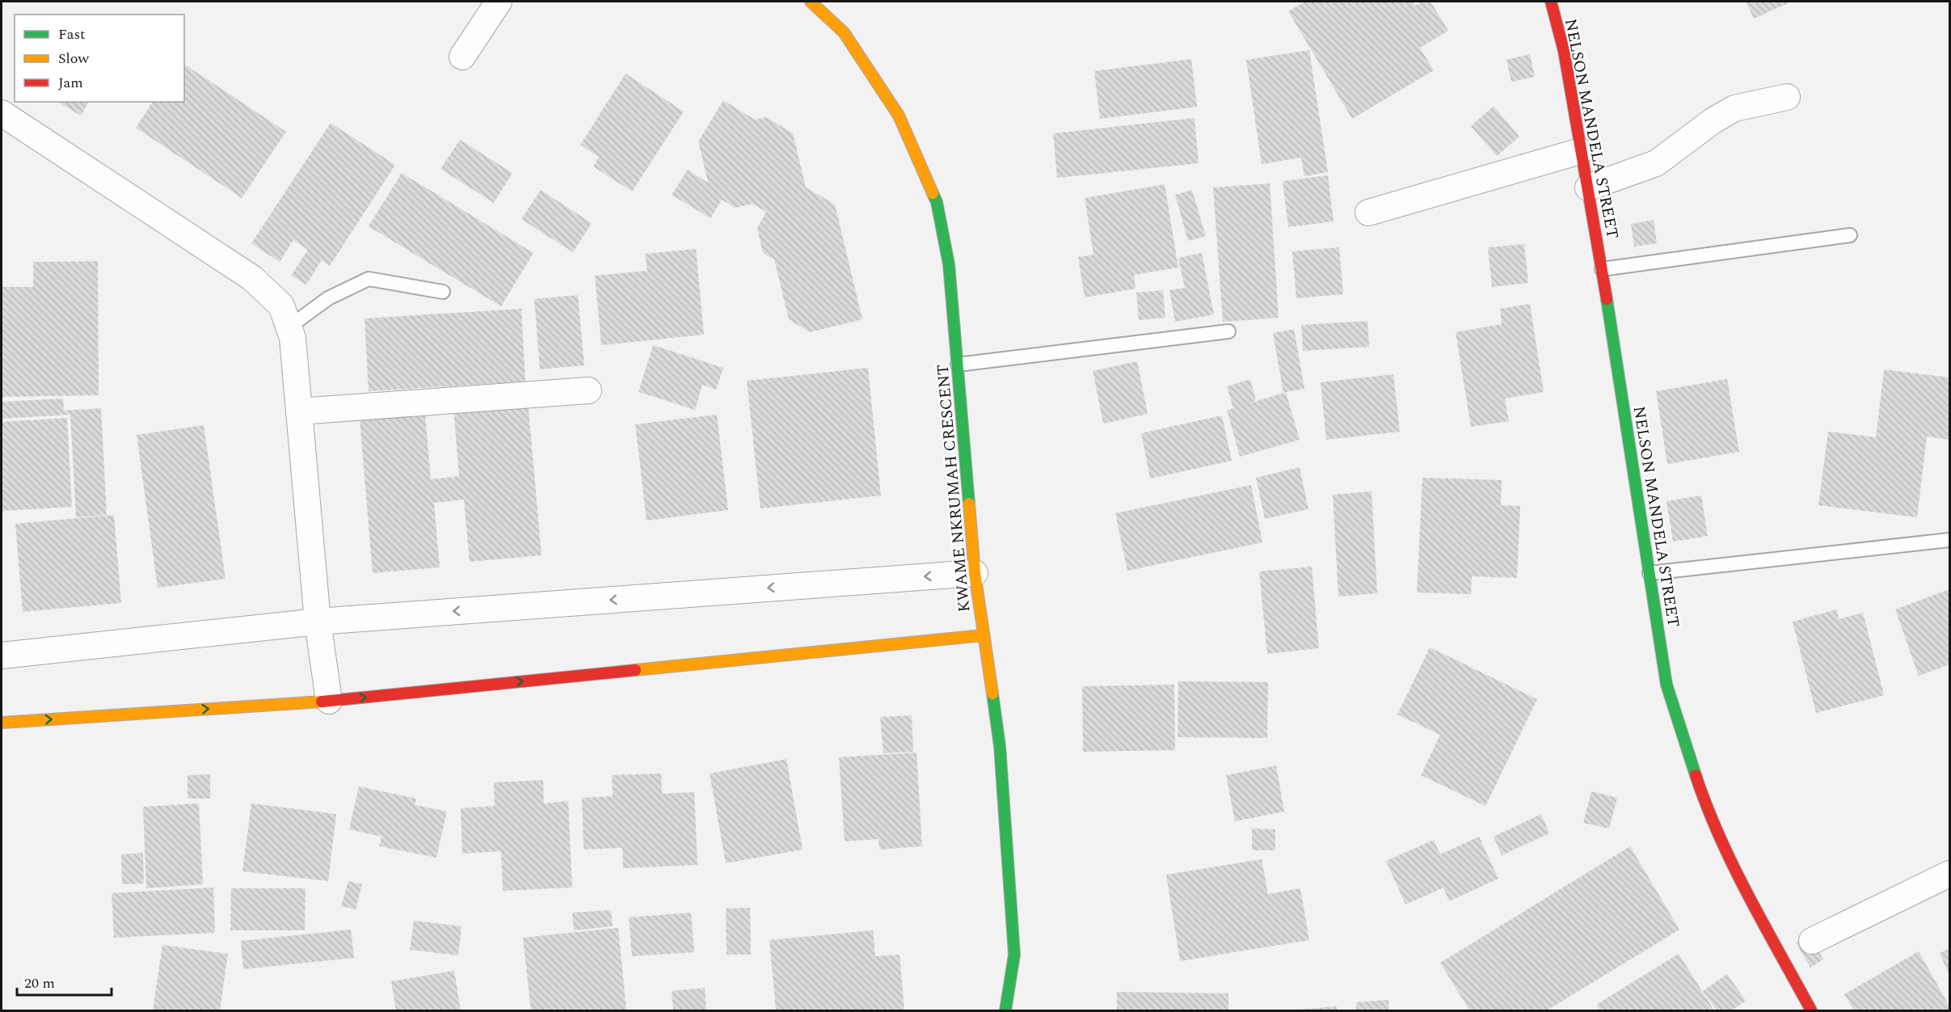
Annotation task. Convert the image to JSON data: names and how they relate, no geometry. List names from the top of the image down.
{
  "streets": {
    "street": ["NELSON MANDELA STREET", "KWAME NKRUMAH CRESCENT"]
  },
  "legend": ["Fast", "Slow", "Jam"],
  "scale_bar": "20 m"
}
